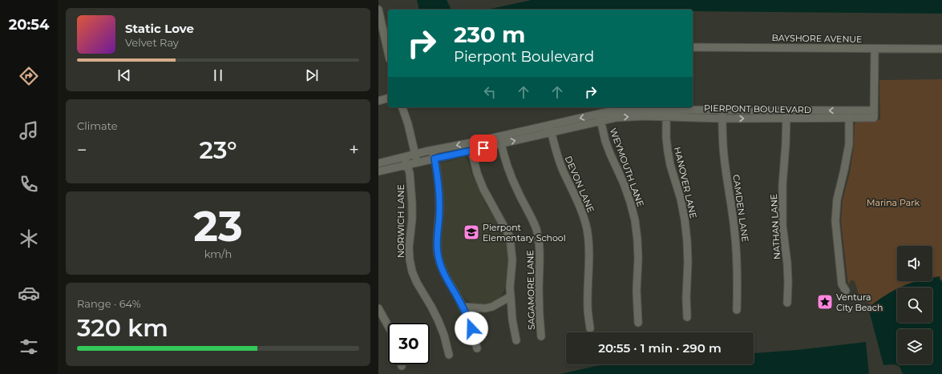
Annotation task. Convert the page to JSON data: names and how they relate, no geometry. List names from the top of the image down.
{
  "streets": {
    "street": [
      "BAYSHORE AVENUE",
      "PIERPONT BOULEVARD",
      "WEYMOUTH LANE",
      "HANOVER LANE",
      "DEVON LANE",
      "CAMDEN LANE",
      "NORWICH LANE",
      "NATHAN LANE",
      "SAGAMORE LANE"
    ]
  },
  "crossings": [
    ["PIERPONT BOULEVARD", "WEYMOUTH LANE"],
    ["PIERPONT BOULEVARD", "HANOVER LANE"],
    ["PIERPONT BOULEVARD", "DEVON LANE"],
    ["PIERPONT BOULEVARD", "CAMDEN LANE"],
    ["PIERPONT BOULEVARD", "NORWICH LANE"],
    ["PIERPONT BOULEVARD", "NATHAN LANE"],
    ["PIERPONT BOULEVARD", "SAGAMORE LANE"]
  ],
  "parks": ["Marina Park"],
  "places": {
    "school or university": ["Pierpont Elementary School"],
    "place": ["Ventura City Beach"]
  },
  "page": {
    "tabs": "20:54",
    "turn": ["230 m", "Pierpont Boulevard"],
    "song": ["Static Love", "Velvet Ray"],
    "tile": [
      "Climate",
      ["23", "km/h"],
      ["Range · 64%", "320 km"]
    ],
    "heat": ["−", "23°", "+"],
    "limit": "30",
    "trip": "20:55 · 1 min · 290 m"
  }
}
